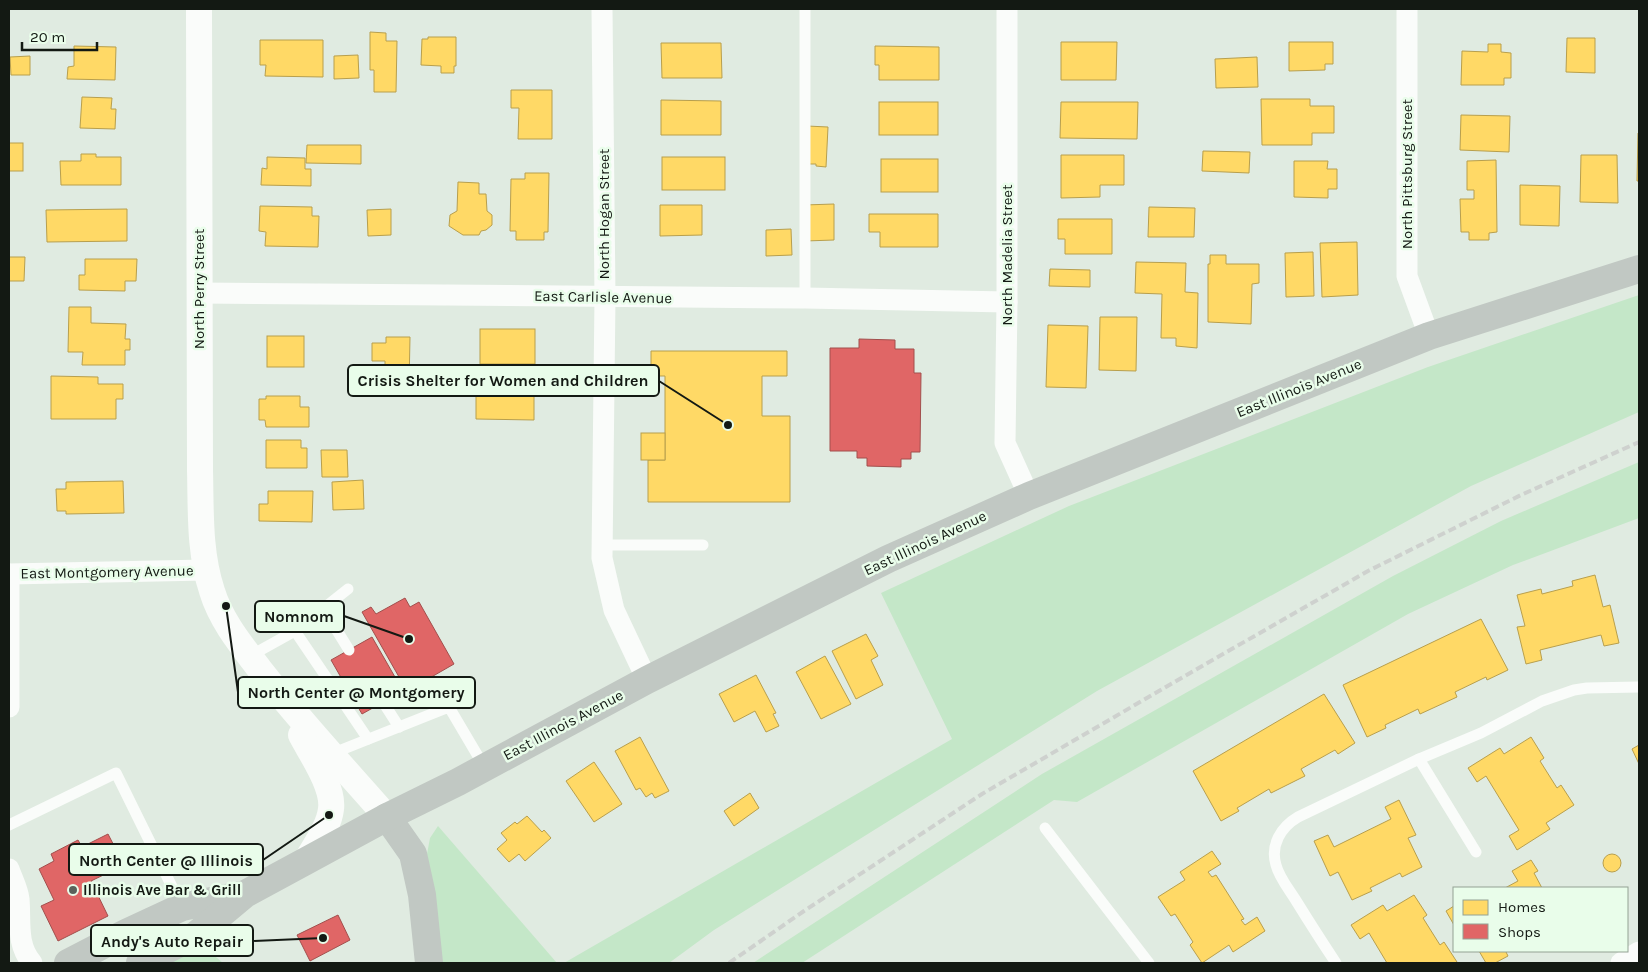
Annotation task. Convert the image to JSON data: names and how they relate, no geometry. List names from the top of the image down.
{
  "streets": {
    "main road": ["East Illinois Avenue"],
    "street": [
      "North Pittsburg Street",
      "North Hogan Street",
      "North Madelia Street",
      "North Perry Street",
      "East Carlisle Avenue",
      "East Montgomery Avenue"
    ]
  },
  "crossings": [
    ["North Pittsburg Street", "East Illinois Avenue"],
    ["North Hogan Street", "East Carlisle Avenue"],
    ["North Hogan Street", "East Illinois Avenue"],
    ["North Madelia Street", "East Carlisle Avenue"],
    ["North Madelia Street", "East Illinois Avenue"],
    ["North Perry Street", "East Carlisle Avenue"],
    ["North Perry Street", "East Montgomery Avenue"]
  ],
  "places": [
    "Crisis Shelter for Women and Children",
    "North Center @ Montgomery",
    "Nomnom",
    "North Center @ Illinois",
    "Illinois Ave Bar & Grill",
    "Andy's Auto Repair"
  ],
  "legend": ["Homes", "Shops"],
  "scale_bar": "20 m"
}
